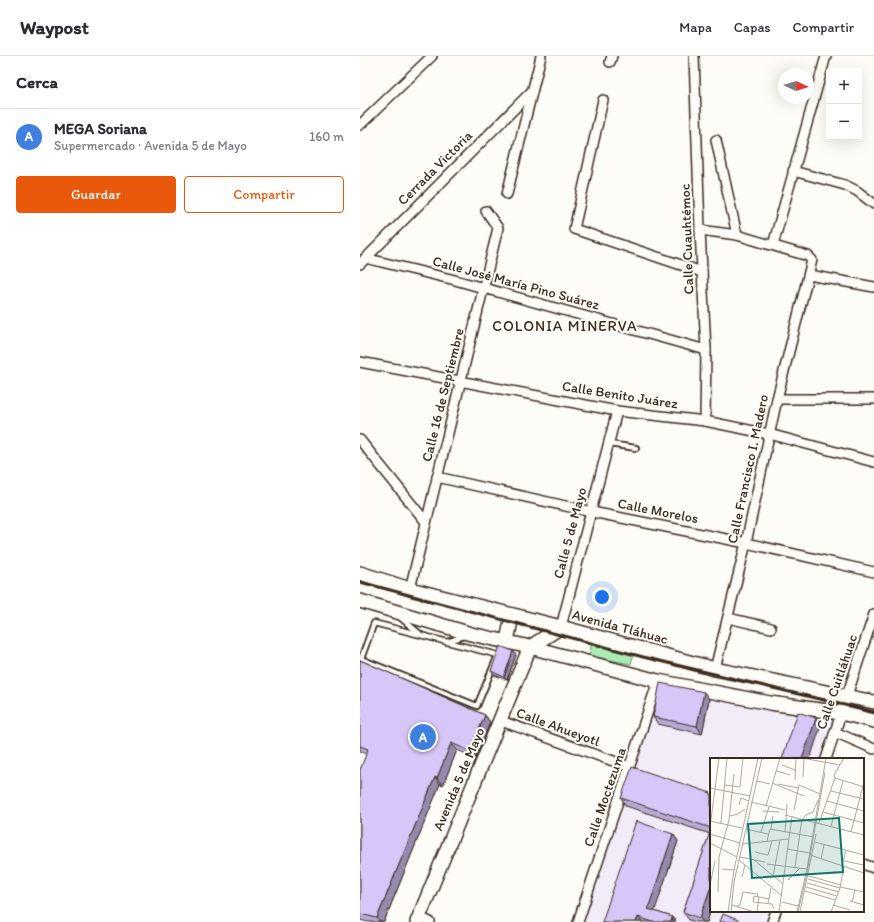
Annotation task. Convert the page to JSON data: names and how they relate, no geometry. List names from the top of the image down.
{
  "streets": {
    "main road": ["Avenida Tláhuac", "Avenida 5 de Mayo"],
    "street": [
      "Cerrada Victoria",
      "Calle Cuauhtémoc",
      "Calle José María Pino Suárez",
      "Calle 16 de Septiembre",
      "Calle Benito Juárez",
      "Calle Francisco I. Madero",
      "Calle Morelos",
      "Calle 5 de Mayo",
      "Calle Cuitláhuac",
      "Calle Ahueyotl",
      "Calle Moctezuma"
    ]
  },
  "crossings": [
    ["Cerrada Victoria", "Calle José María Pino Suárez"],
    ["Calle Cuauhtémoc", "Calle José María Pino Suárez"],
    ["Calle Cuauhtémoc", "Calle Benito Juárez"],
    ["Calle Cuauhtémoc", "Calle Francisco I. Madero"],
    ["Calle José María Pino Suárez", "Calle 16 de Septiembre"],
    ["Calle 16 de Septiembre", "Calle Benito Juárez"],
    ["Calle 16 de Septiembre", "Calle Morelos"],
    ["Calle 16 de Septiembre", "Avenida Tláhuac"],
    ["Calle Benito Juárez", "Calle Francisco I. Madero"],
    ["Calle Benito Juárez", "Calle 5 de Mayo"],
    ["Calle Francisco I. Madero", "Calle Morelos"],
    ["Calle Francisco I. Madero", "Avenida Tláhuac"],
    ["Calle Morelos", "Calle 5 de Mayo"],
    ["Calle 5 de Mayo", "Avenida Tláhuac"],
    ["Avenida Tláhuac", "Calle Cuitláhuac"],
    ["Calle Ahueyotl", "Avenida 5 de Mayo"],
    ["Calle Ahueyotl", "Calle Moctezuma"]
  ],
  "districts": ["COLONIA MINERVA"],
  "north": "right",
  "page": {
    "header": "Waypost",
    "nav": ["Mapa", "Capas", "Compartir"],
    "heading": "Cerca",
    "map_buttons": ["+", "−"],
    "list": [
      {
        "mark": "A",
        "name": "MEGA Soriana",
        "note": "Supermercado · Avenida 5 de Mayo",
        "value": "160 m"
      }
    ],
    "buttons": ["Guardar", "Compartir"],
    "pins": "A"
  }
}
